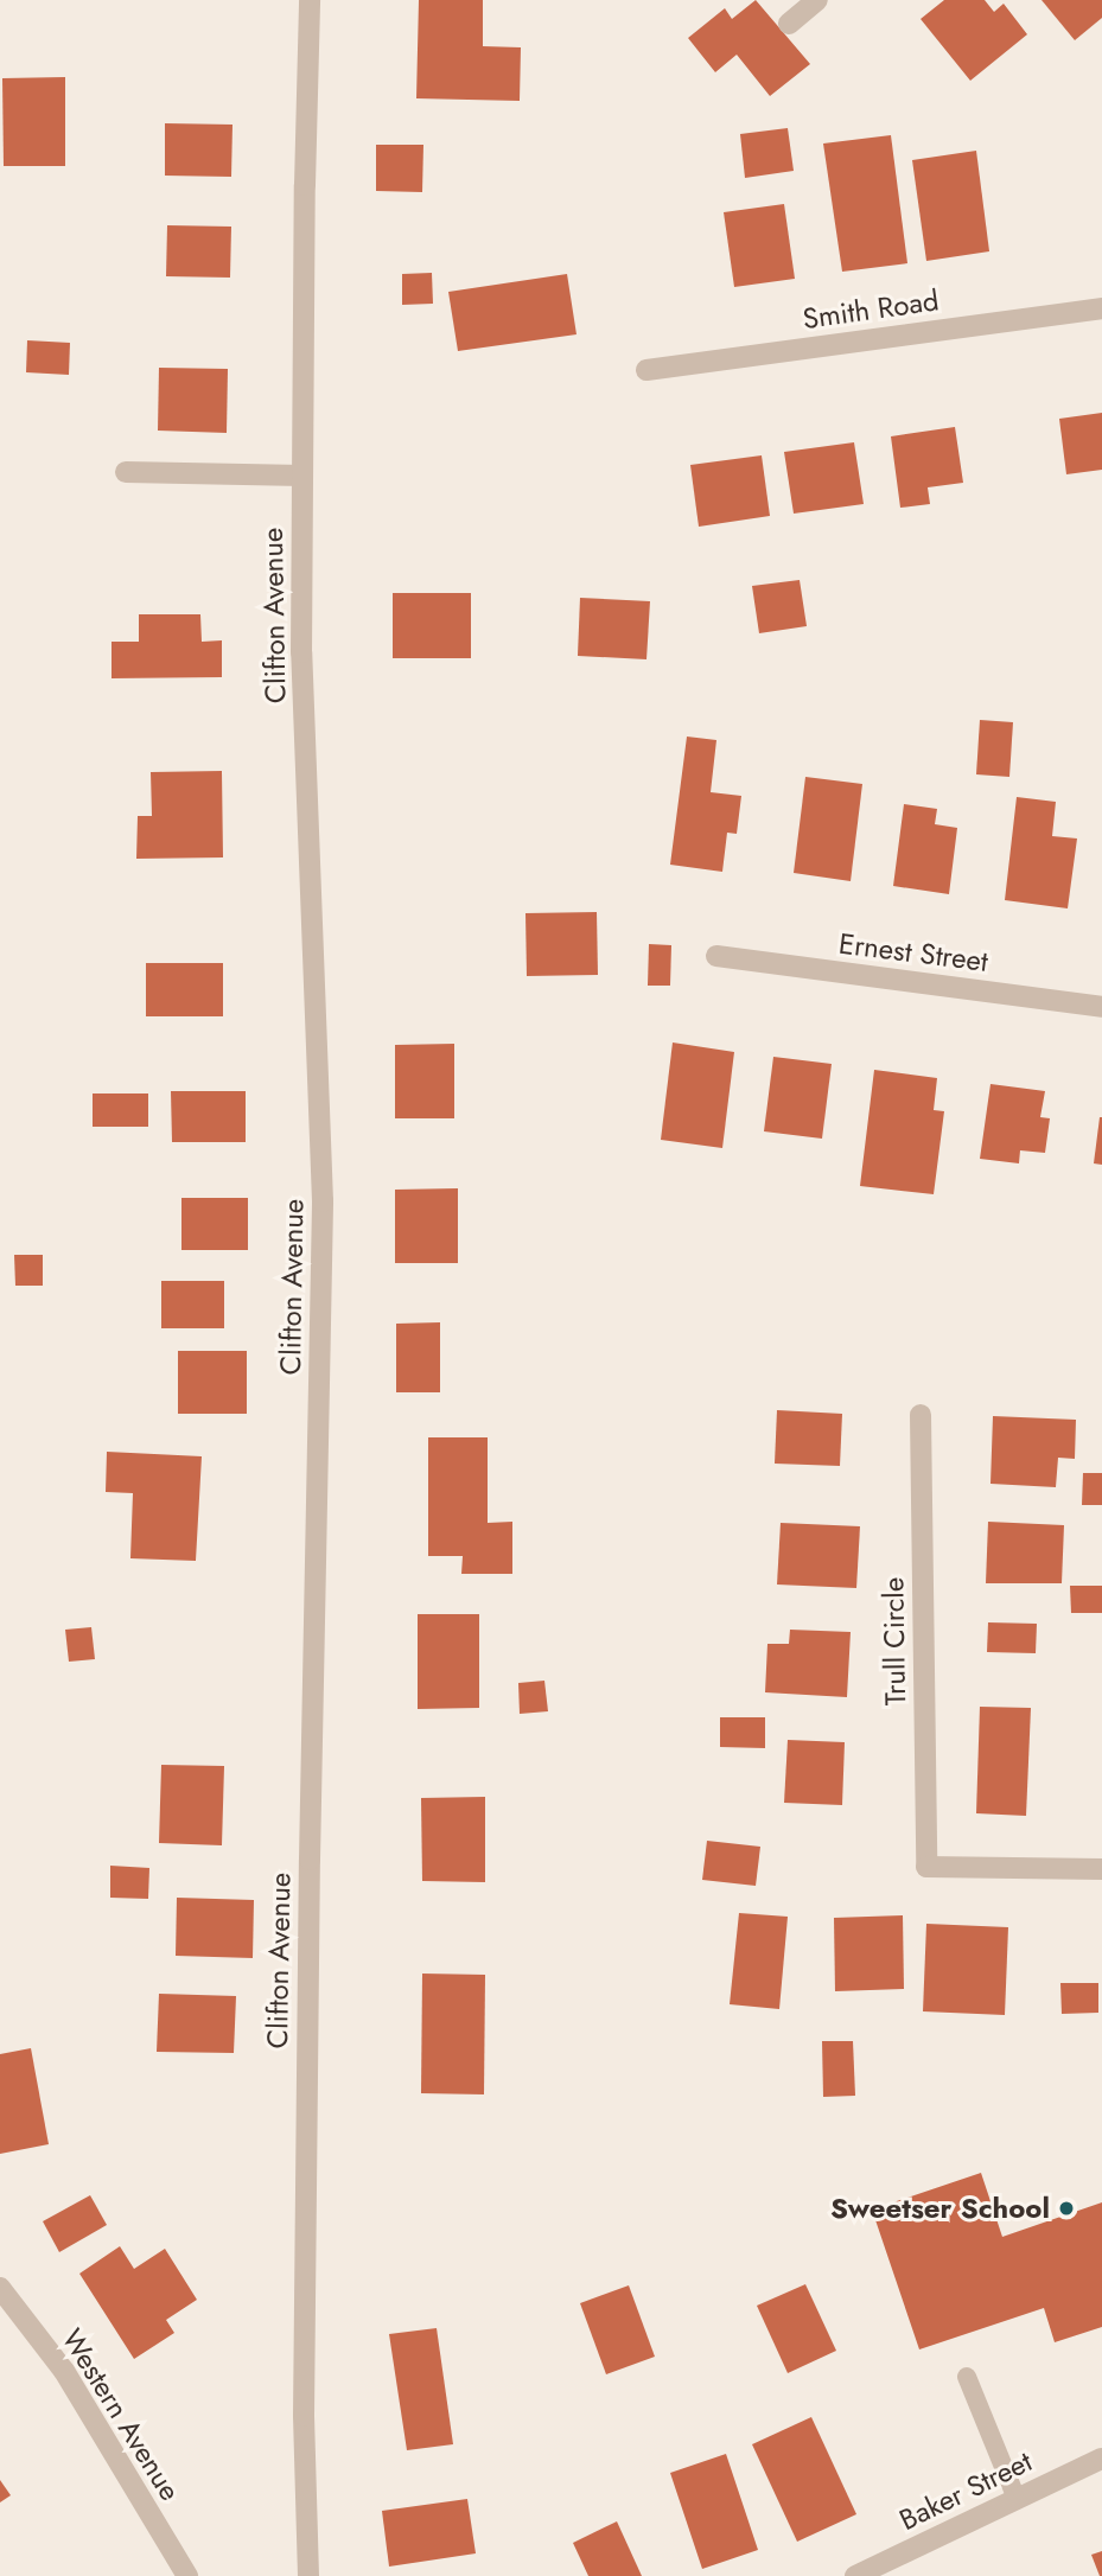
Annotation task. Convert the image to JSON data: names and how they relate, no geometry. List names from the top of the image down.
{
  "streets": {
    "street": [
      "Smith Road",
      "Clifton Avenue",
      "Ernest Street",
      "Trull Circle",
      "Western Avenue",
      "Baker Street"
    ]
  },
  "places": ["Sweetser School"]
}
